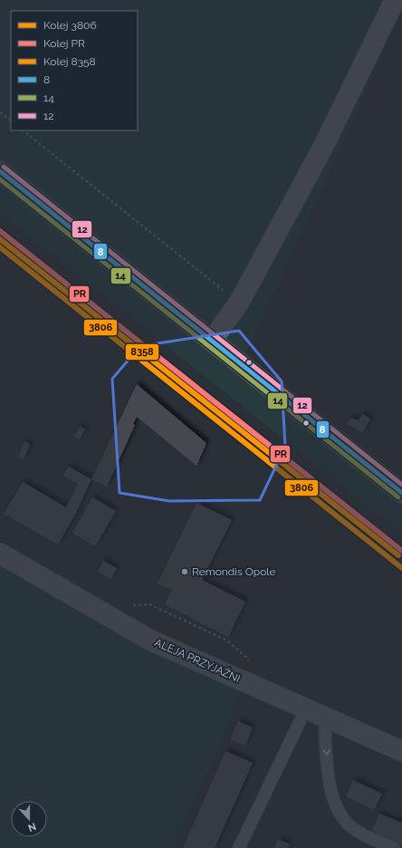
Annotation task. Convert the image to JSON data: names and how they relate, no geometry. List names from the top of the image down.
{
  "streets": {
    "main road": ["ALEJA PRZYJAŹNI"]
  },
  "places": ["Remondis Opole"],
  "lines": [
    "transit line 12",
    "transit line 8",
    "transit line 14",
    "rail line PR",
    "rail line 8358",
    "rail line 3806"
  ],
  "legend": [
    "Kolej 3806",
    "Kolej PR",
    "Kolej 8358",
    "8",
    "14",
    "12"
  ],
  "north": "bottom"
}
